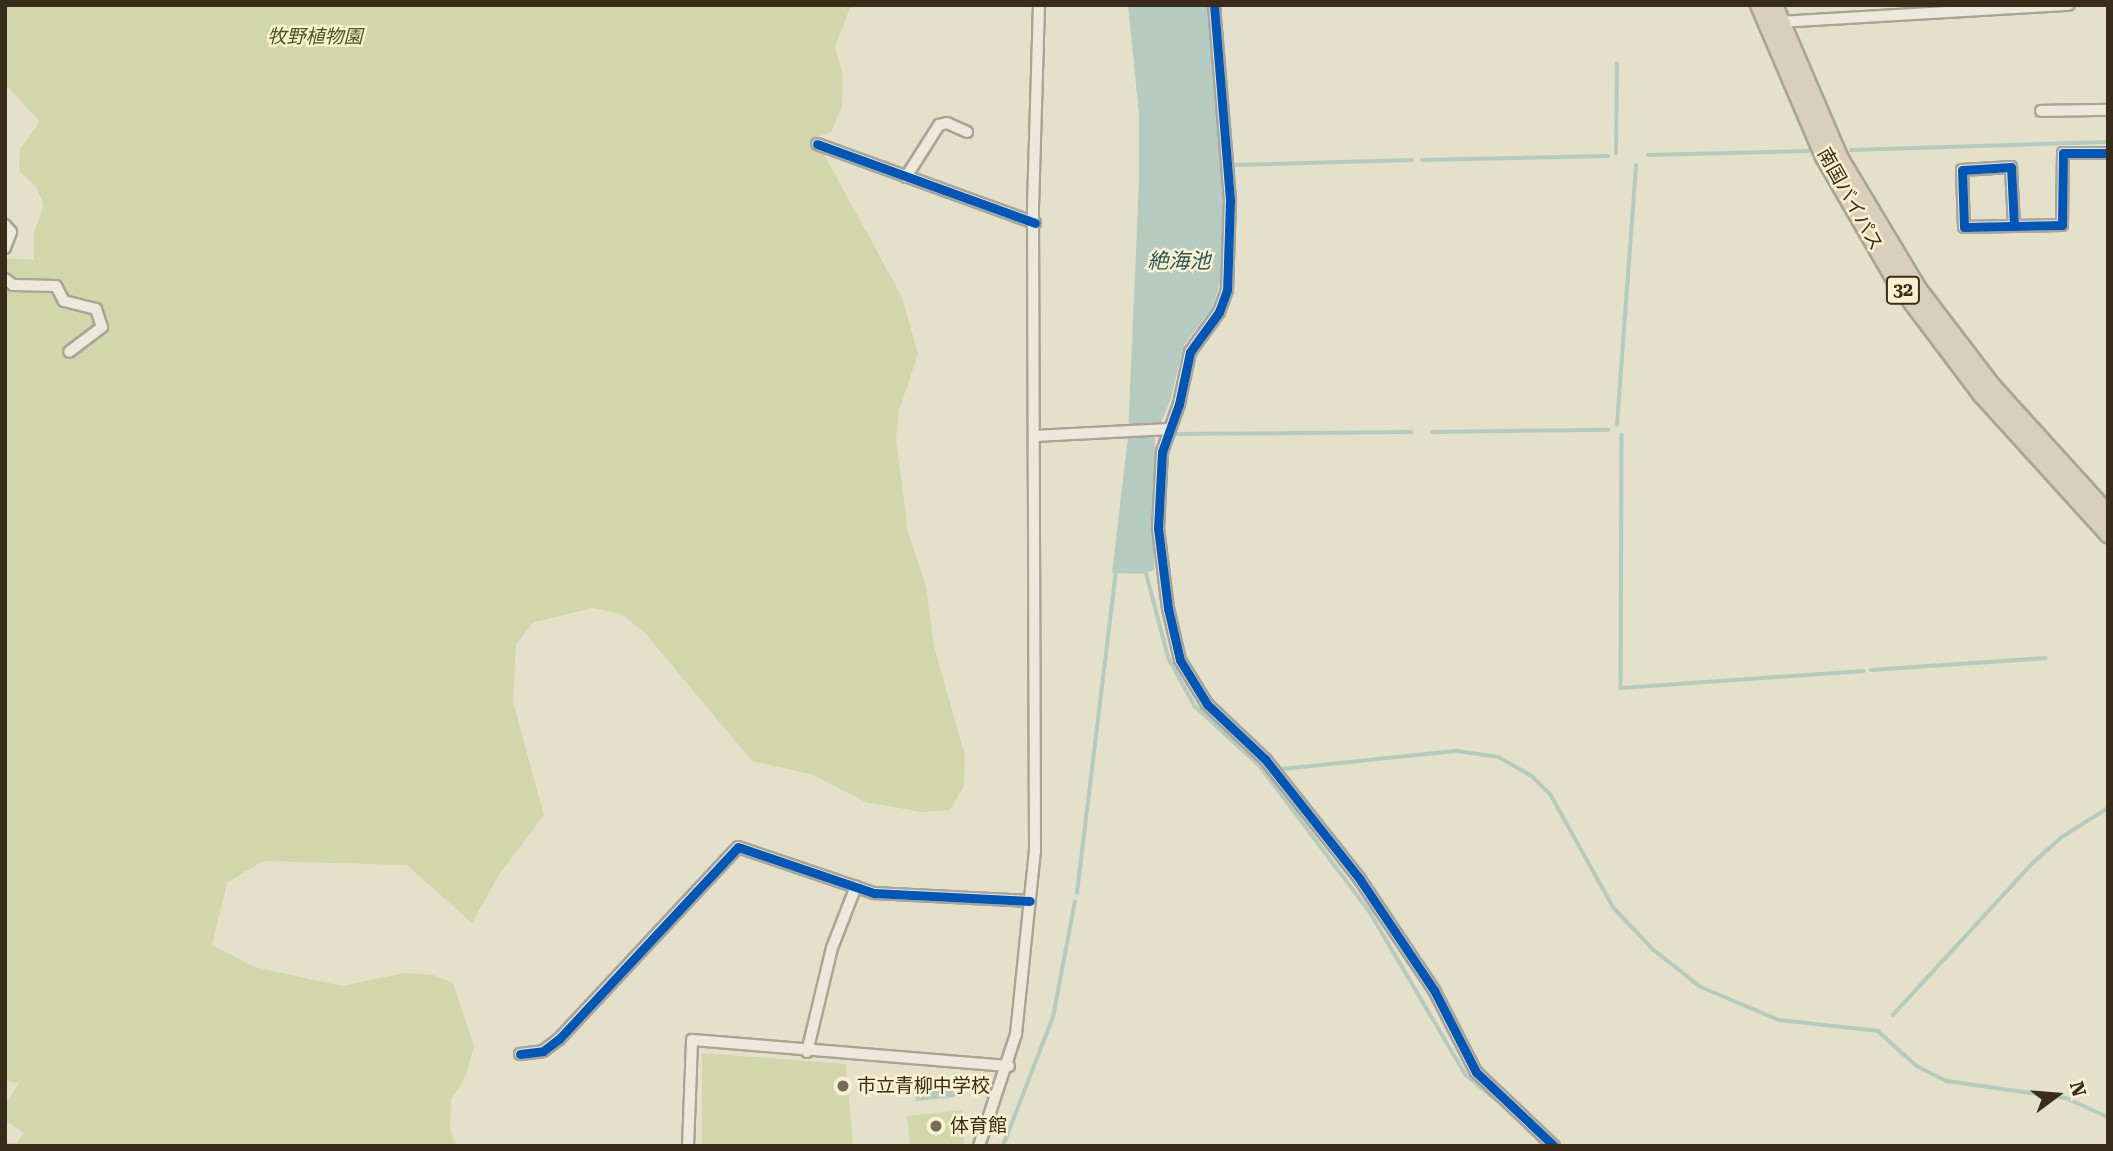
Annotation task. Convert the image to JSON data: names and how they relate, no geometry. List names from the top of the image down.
{
  "streets": {
    "highway": ["南国バイパス", "32"]
  },
  "water": ["絶海池"],
  "parks": ["牧野植物園"],
  "places": ["市立青柳中学校", "体育館"],
  "north": "right"
}
